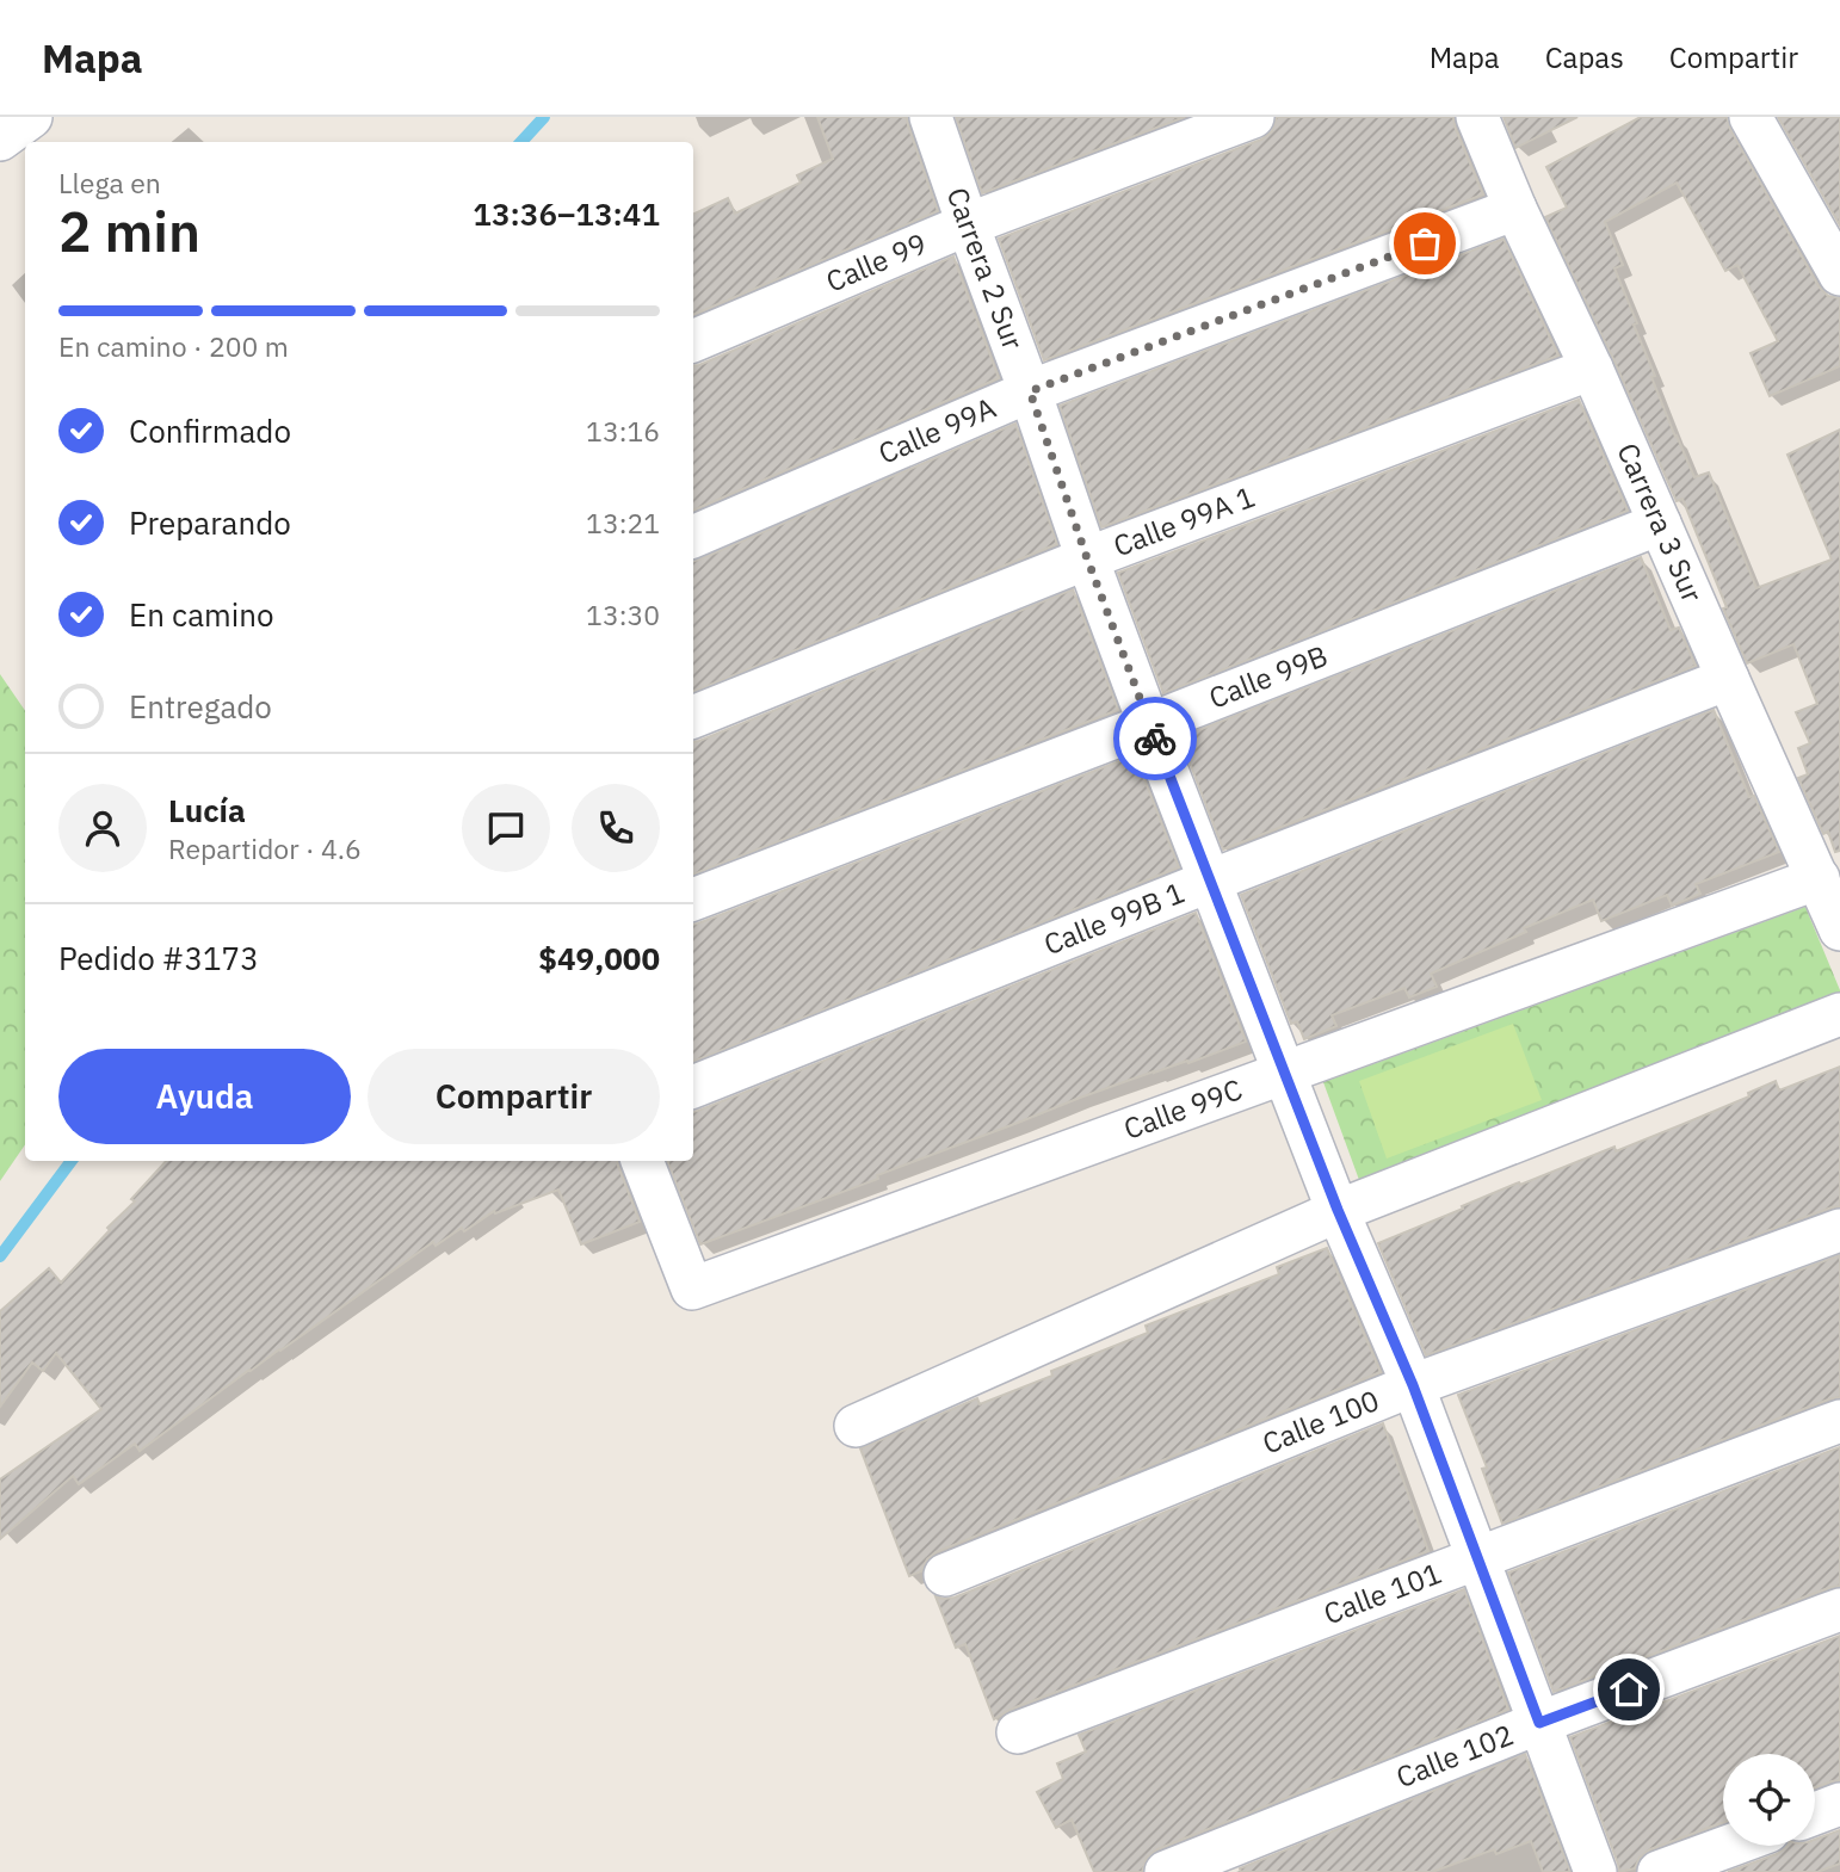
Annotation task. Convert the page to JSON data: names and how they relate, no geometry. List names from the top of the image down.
{
  "streets": {
    "street": [
      "Calle 99",
      "Carrera 2 Sur",
      "Calle 99A",
      "Calle 99A 1",
      "Carrera 3 Sur",
      "Calle 99B",
      "Calle 99B 1",
      "Calle 99C",
      "Calle 100",
      "Calle 101",
      "Calle 102"
    ]
  },
  "crossings": [
    ["Calle 99", "Carrera 2 Sur"],
    ["Carrera 2 Sur", "Calle 99A"],
    ["Carrera 2 Sur", "Calle 99A 1"],
    ["Carrera 2 Sur", "Calle 99B"],
    ["Carrera 2 Sur", "Calle 99B 1"],
    ["Carrera 2 Sur", "Calle 99C"],
    ["Carrera 2 Sur", "Calle 100"],
    ["Carrera 2 Sur", "Calle 101"],
    ["Carrera 2 Sur", "Calle 102"],
    ["Calle 99A", "Carrera 3 Sur"],
    ["Calle 99A 1", "Carrera 3 Sur"],
    ["Carrera 3 Sur", "Calle 99B"],
    ["Carrera 3 Sur", "Calle 99B 1"],
    ["Carrera 3 Sur", "Calle 99C"]
  ],
  "page": {
    "header": "Mapa",
    "nav": ["Mapa", "Capas", "Compartir"],
    "heading": ["2 min", "Llega en", "13:36–13:41"],
    "panel": [
      "Lucía",
      "Repartidor · 4.6",
      "Pedido #3173",
      "$49,000"
    ],
    "bar": "En camino · 200 m",
    "list": [
      ["Confirmado", "13:16"],
      ["Preparando", "13:21"],
      ["En camino", "13:30"],
      "Entregado"
    ],
    "buttons": ["Ayuda", "Compartir"]
  }
}
